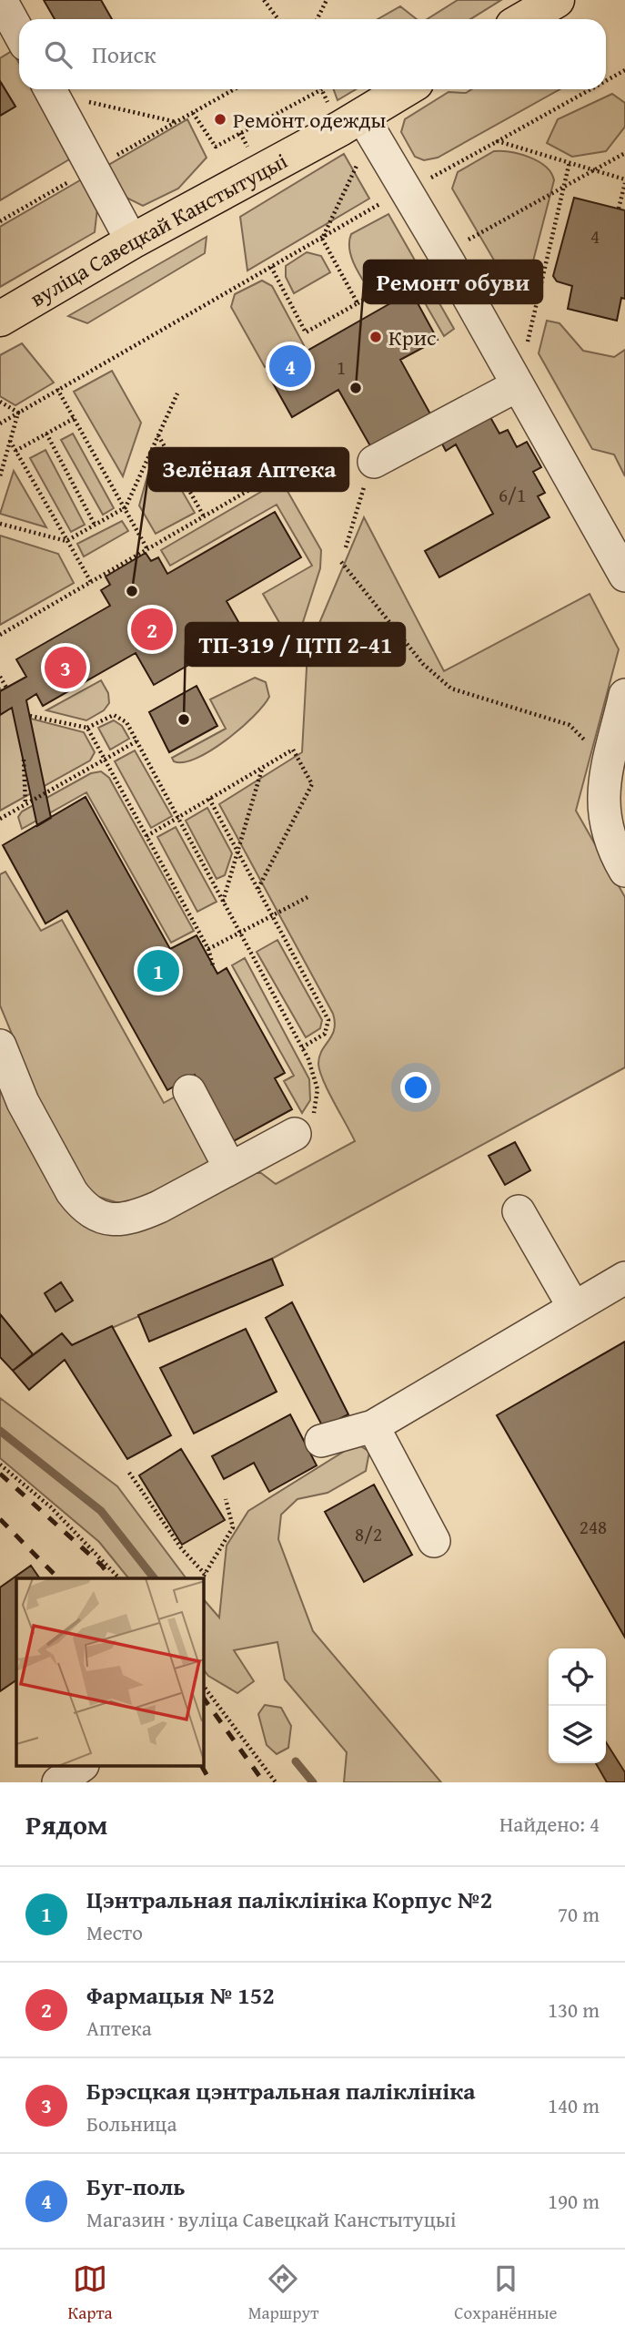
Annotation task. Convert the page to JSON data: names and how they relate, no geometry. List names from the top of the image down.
{
  "streets": {
    "main road": ["вуліца Савецкай Канстытуцыі"]
  },
  "places": [
    "Ремонт одежды",
    "Крис",
    "Ремонт обуви",
    "Зелёная Аптека",
    "ТП-319 / ЦТП 2-41"
  ],
  "house_numbers": [
    "4",
    "1",
    "6/1",
    "248",
    "8/2"
  ],
  "page": {
    "search": "Поиск",
    "pins": [
      "4",
      "2",
      "3",
      "1"
    ],
    "heading": ["Рядом", "Найдено: 4"],
    "list": [
      {
        "mark": "1",
        "name": "Цэнтральная паліклініка Корпус №2",
        "note": "Место",
        "value": "70 m"
      },
      {
        "mark": "2",
        "name": "Фармацыя № 152",
        "note": "Аптека",
        "value": "130 m"
      },
      {
        "mark": "3",
        "name": "Брэсцкая цэнтральная паліклініка",
        "note": "Больница",
        "value": "140 m"
      },
      {
        "mark": "4",
        "name": "Буг-поль",
        "note": "Магазин · вуліца Савецкай Канстытуцыі",
        "value": "190 m"
      }
    ],
    "nav": ["Карта", "Маршрут", "Сохранённые"]
  }
}
